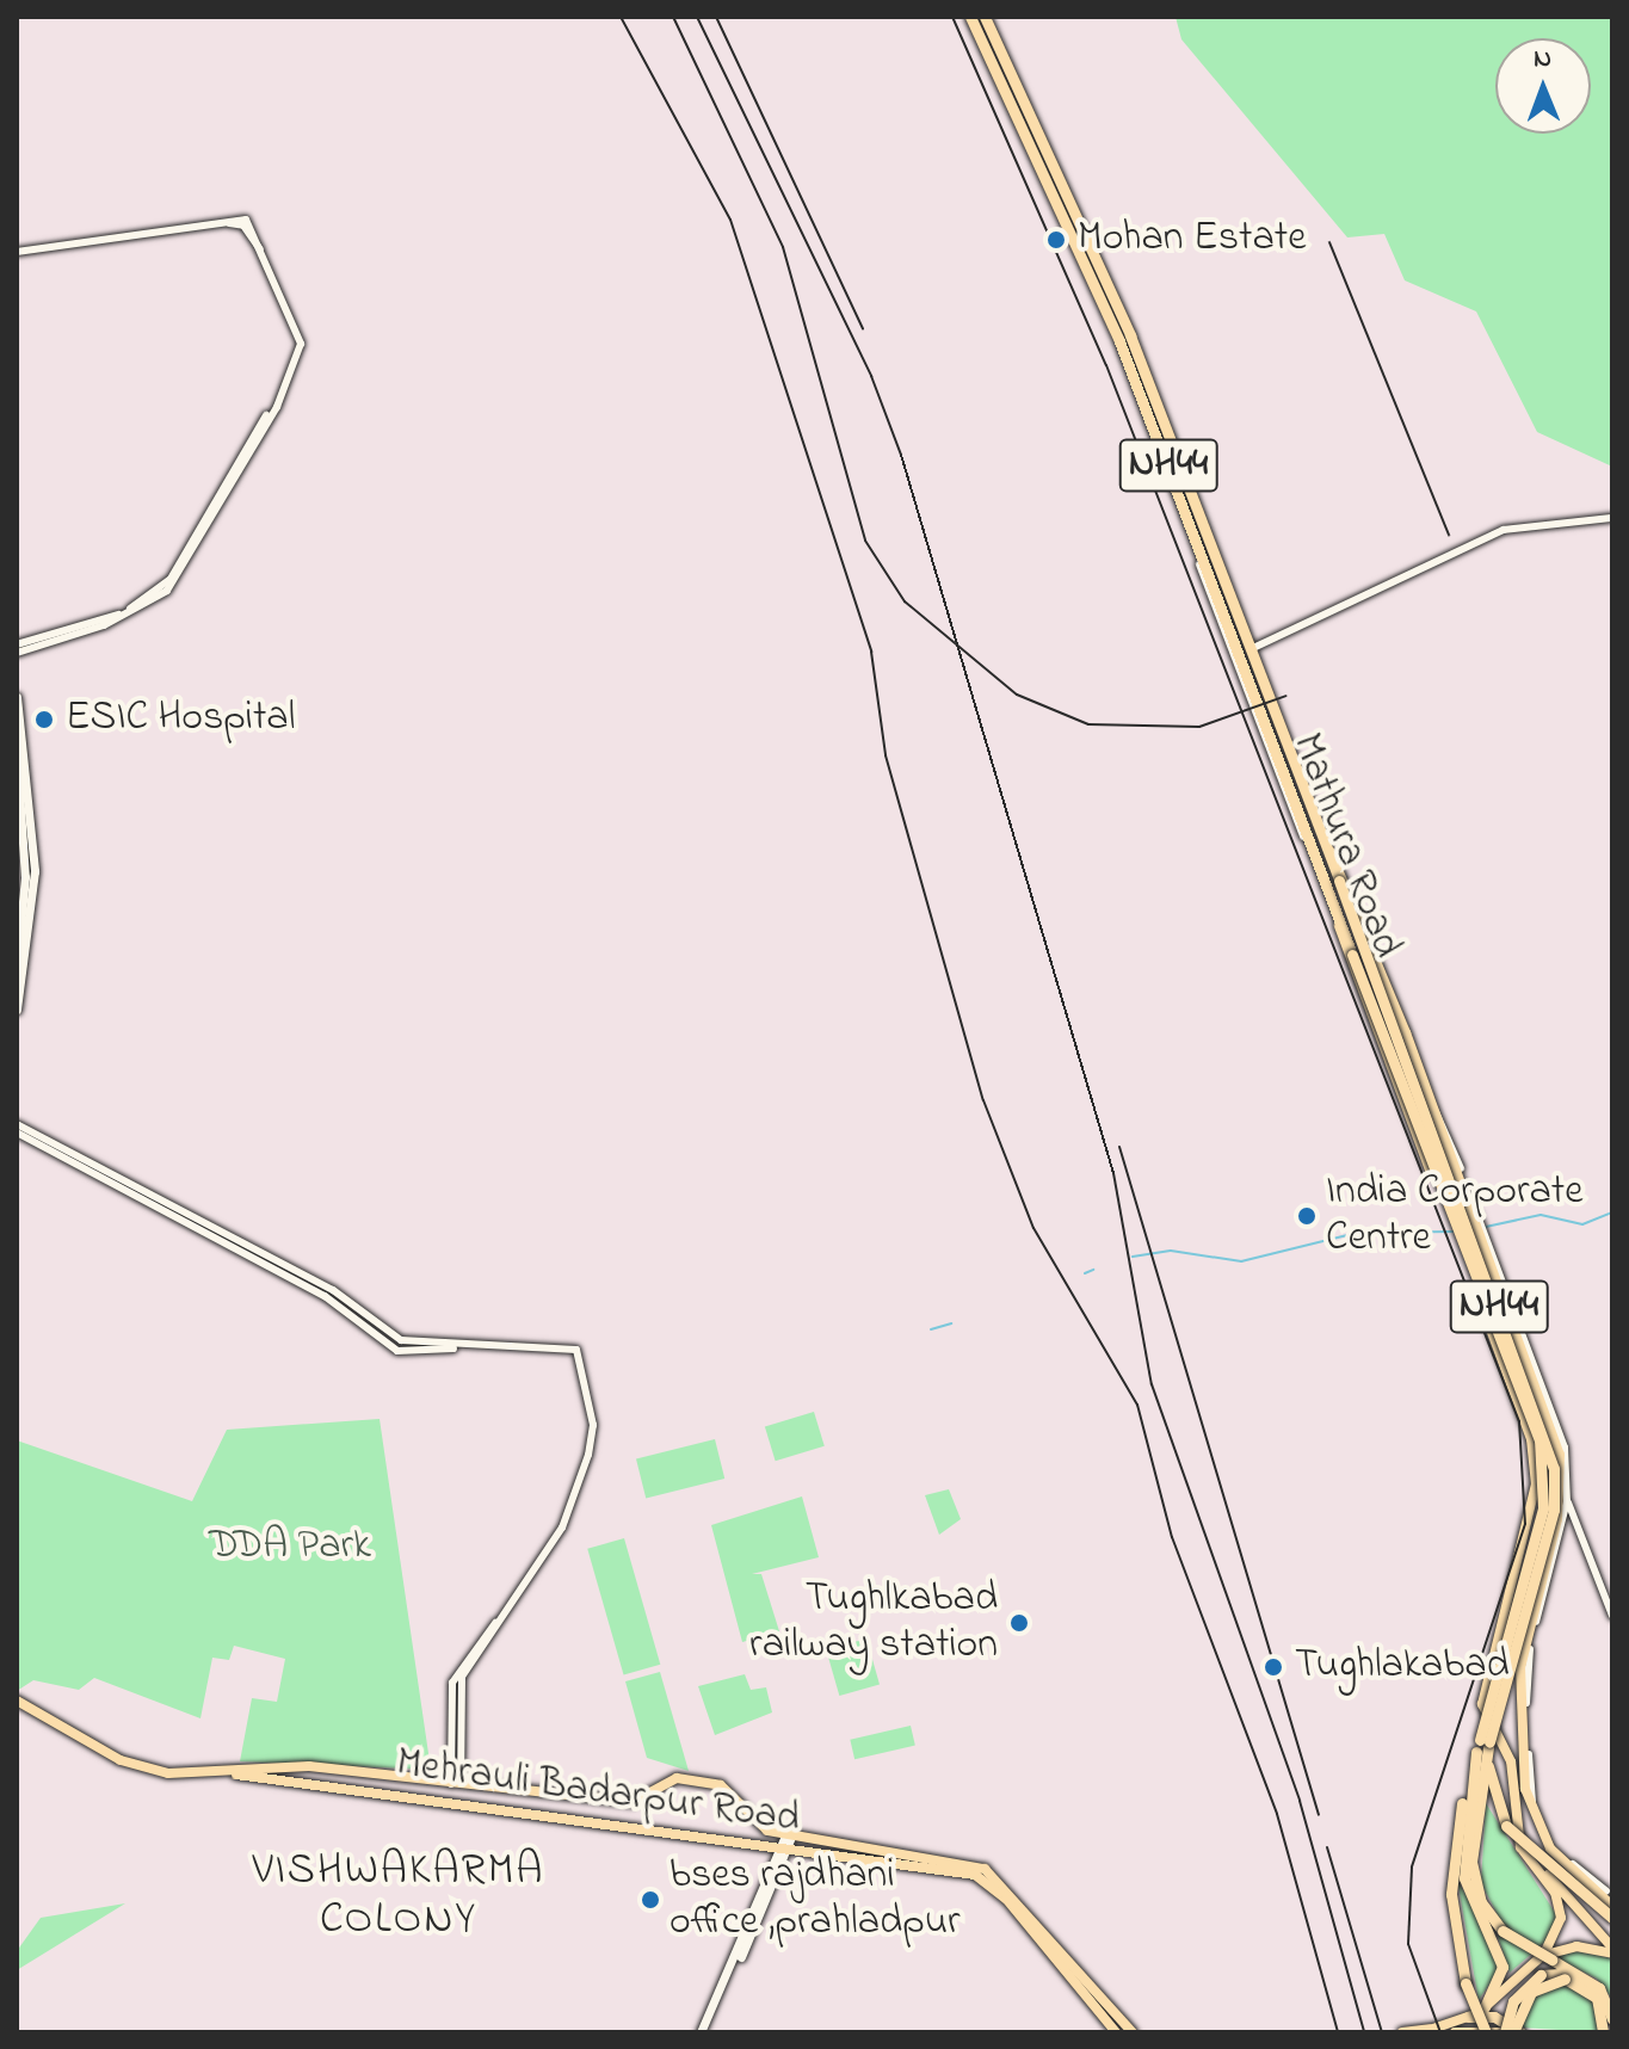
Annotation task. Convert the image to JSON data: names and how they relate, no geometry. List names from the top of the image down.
{
  "streets": {
    "highway": ["NH44", "Mathura Road"],
    "main road": ["Mehrauli Badarpur Road"]
  },
  "districts": ["VISHWAKARMA COLONY"],
  "parks": ["DDA Park"],
  "places": [
    "Mohan Estate",
    "ESIC Hospital",
    "India Corporate Centre",
    "Tughlkabad railway station",
    "Tughlakabad",
    "bses rajdhani office ,prahladpur"
  ],
  "north": "top"
}
